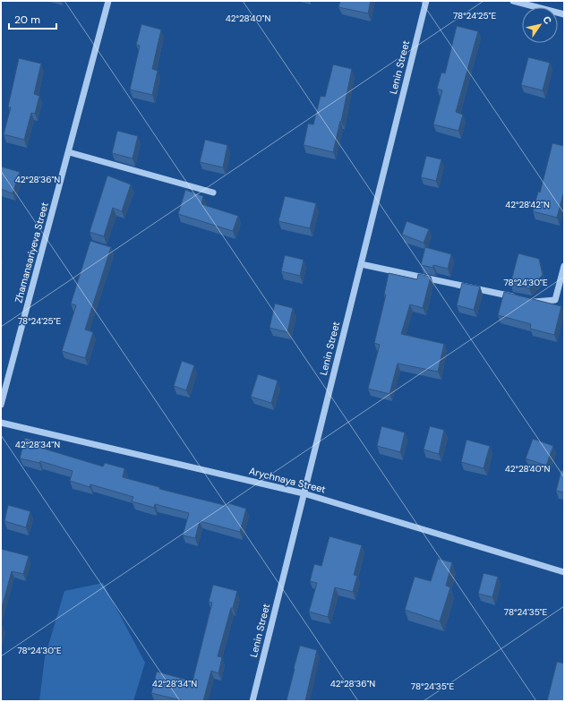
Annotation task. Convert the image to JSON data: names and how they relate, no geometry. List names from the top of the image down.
{
  "streets": {
    "street": ["Lenin Street", "Zhamansariyeva Street", "Arychnaya Street"]
  },
  "crossings": [
    ["Lenin Street", "Arychnaya Street"]
  ],
  "scale_bar": "20 m",
  "north": "top right",
  "coordinates": [
    "78°24'25\"E",
    "42°28'40\"N",
    "42°28'36\"N",
    "42°28'42\"N",
    "78°24'30\"E",
    "42°28'34\"N",
    "78°24'35\"E"
  ]
}
